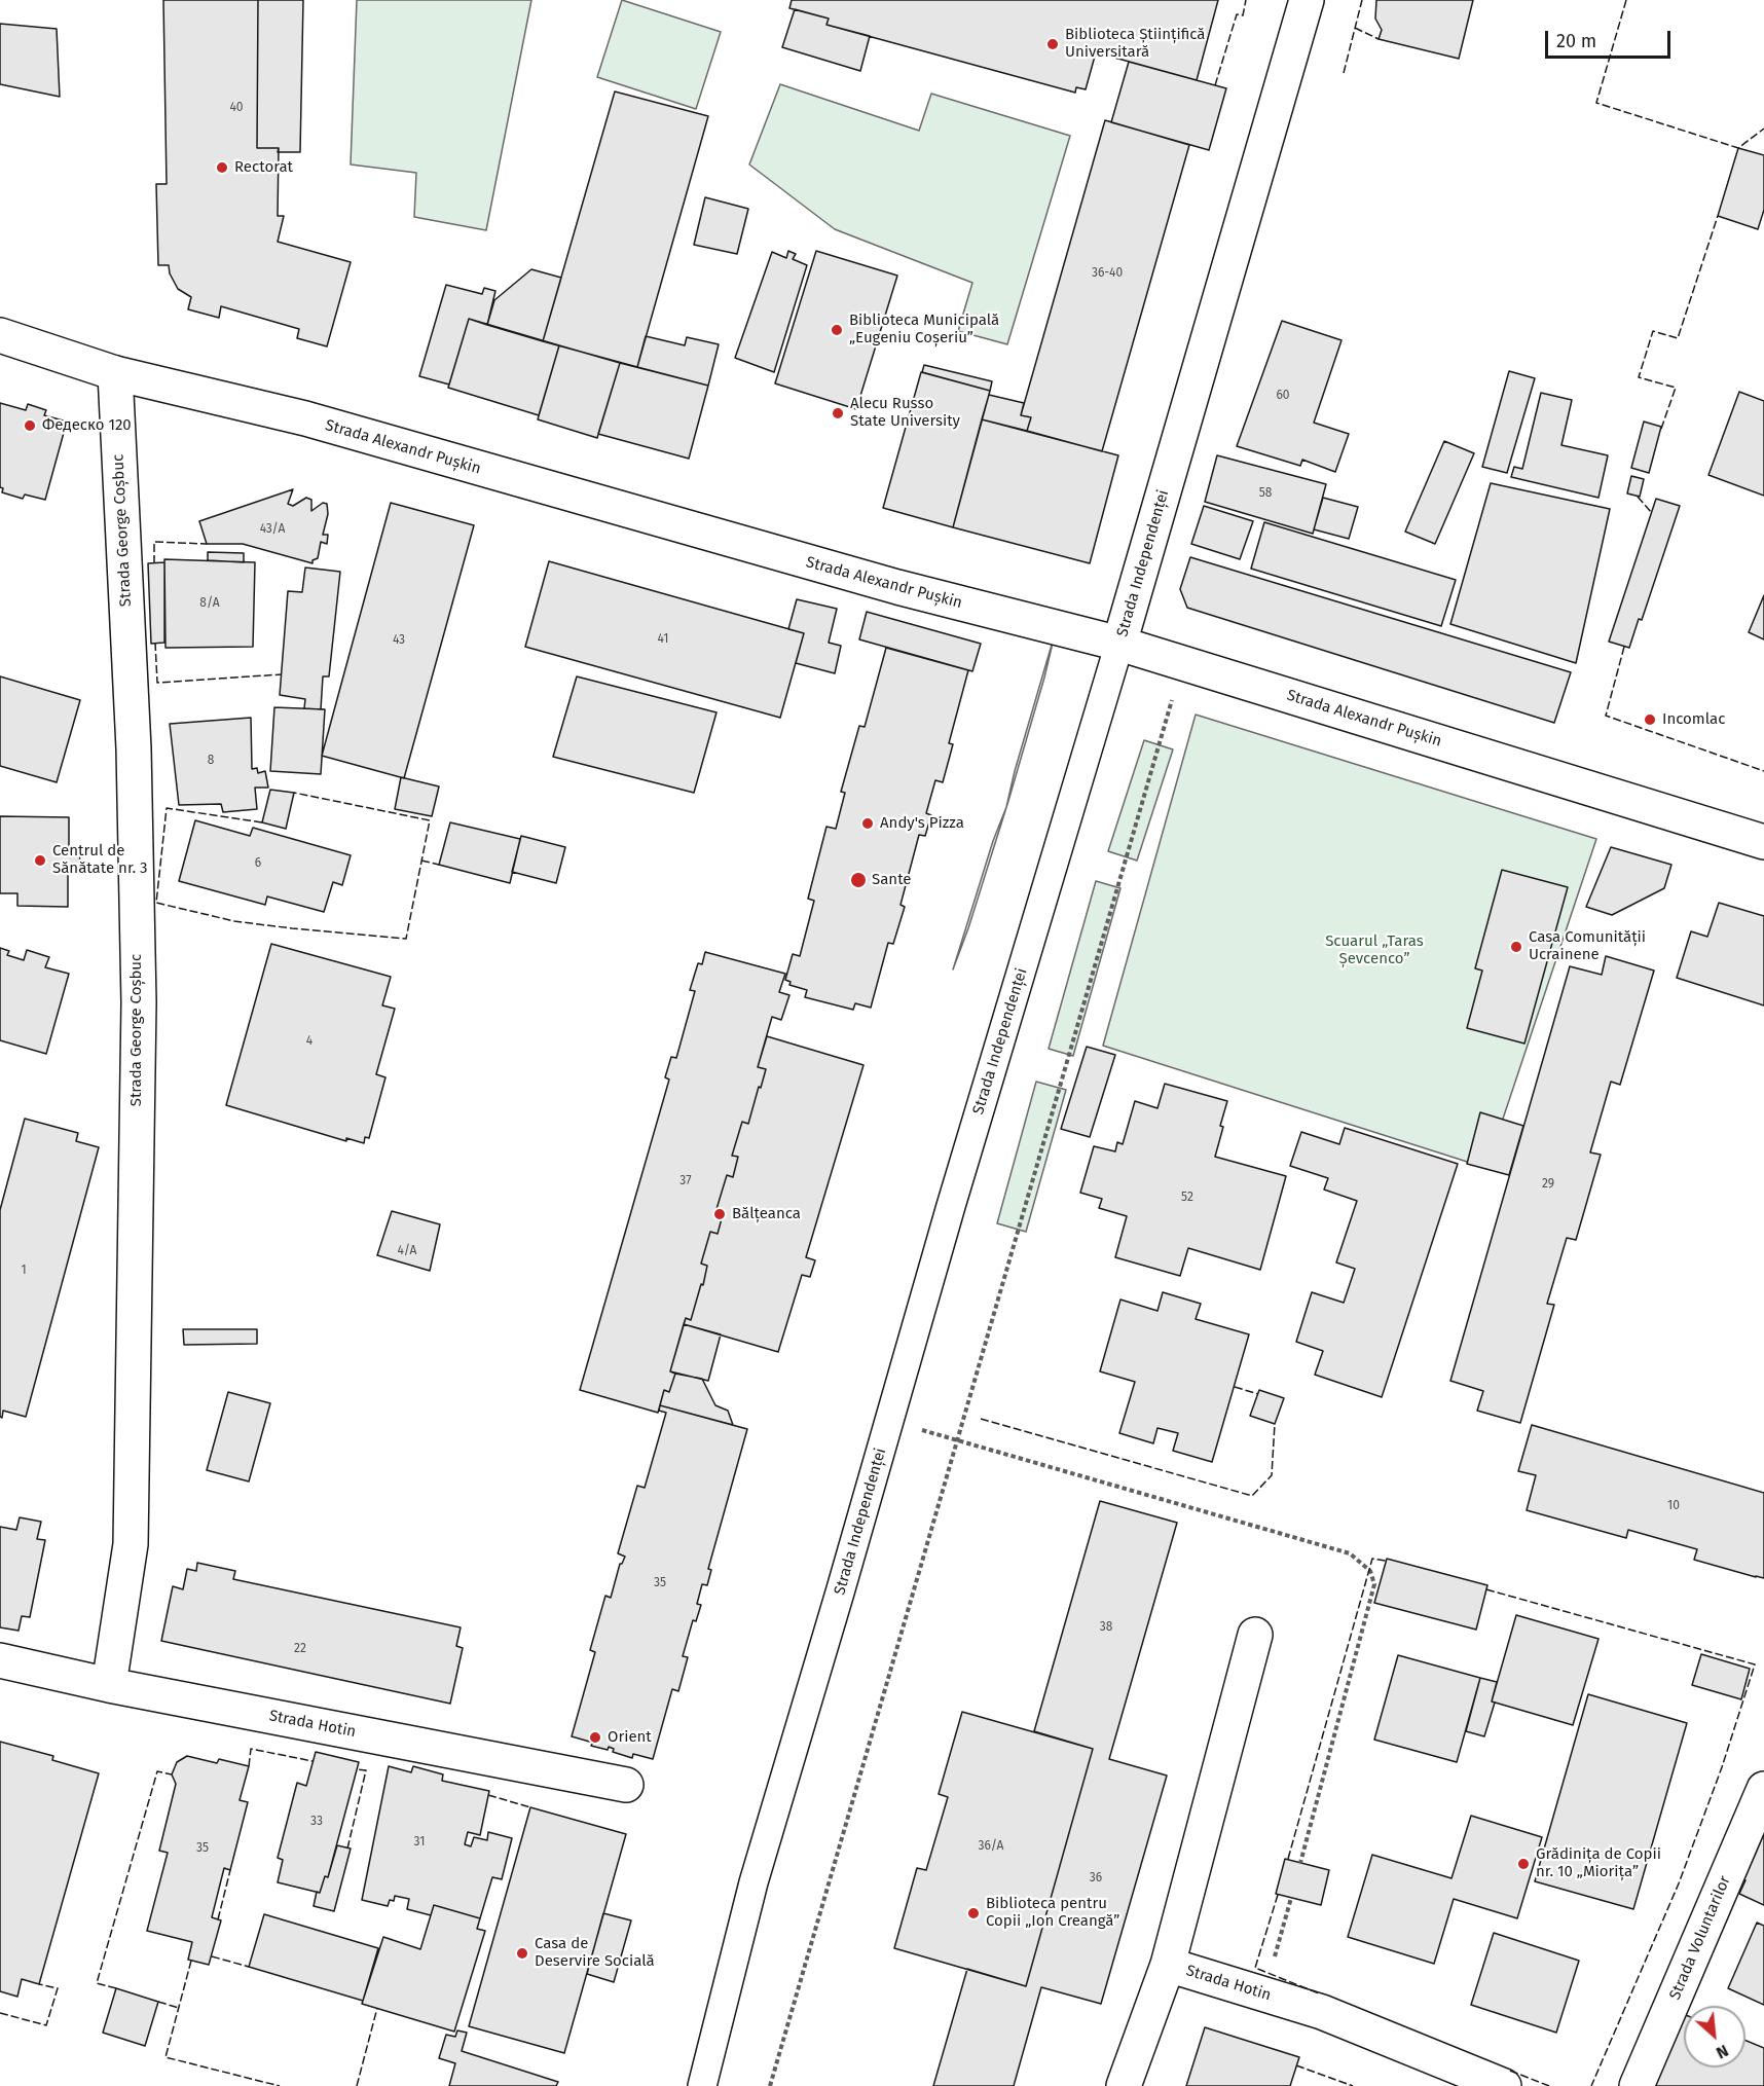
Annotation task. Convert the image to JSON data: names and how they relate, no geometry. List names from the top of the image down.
{
  "streets": {
    "street": [
      "Strada Alexandr Pușkin",
      "Strada George Coșbuc",
      "Strada Independenței",
      "Strada Hotin",
      "Strada Voluntarilor"
    ]
  },
  "crossings": [
    ["Strada Alexandr Pușkin", "Strada George Coșbuc"],
    ["Strada Alexandr Pușkin", "Strada Independenței"],
    ["Strada George Coșbuc", "Strada Hotin"]
  ],
  "parks": ["Scuarul „Taras Șevcenco”"],
  "places": [
    "Biblioteca Științifică Universitară",
    "Rectorat",
    "Biblioteca Municipală „Eugeniu Coșeriu”",
    "Alecu Russo State University",
    "Федеско 120",
    "Incomlac",
    "Andy's Pizza",
    "Centrul de Sănătate nr. 3",
    "Sante",
    "Casa Comunității Ucrainene",
    "Bălțeanca",
    "Orient",
    "Grădinița de Copii nr. 10 „Miorița”",
    "Biblioteca pentru Copii „Ion Creangă”",
    "Casa de Deservire Socială"
  ],
  "house_numbers": [
    "40",
    "36-40",
    "60",
    "58",
    "43/A",
    "8/A",
    "41",
    "43",
    "8",
    "6",
    "4",
    "37",
    "29",
    "52",
    "4/A",
    "1",
    "10",
    "35",
    "38",
    "22",
    "33",
    "31",
    "36/A",
    "35",
    "36"
  ],
  "scale_bar": "20 m",
  "north": "bottom right"
}
